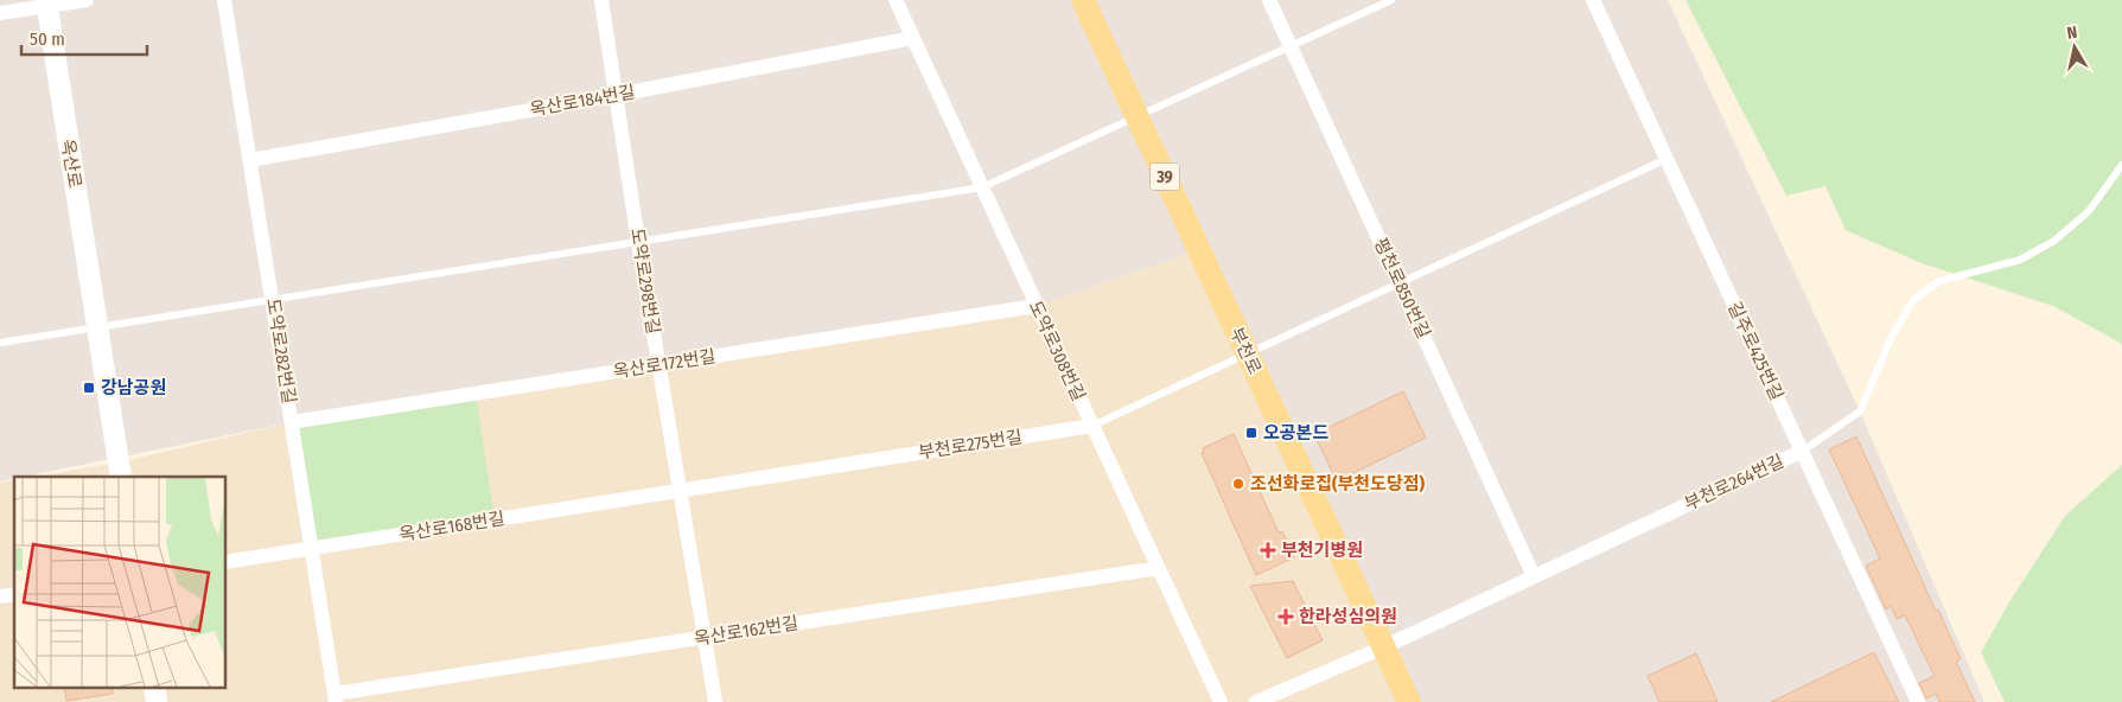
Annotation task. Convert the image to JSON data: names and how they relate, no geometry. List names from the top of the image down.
{
  "streets": {
    "main road": ["39", "부천로"],
    "street": [
      "옥산로184번길",
      "옥산로",
      "도약로298번길",
      "평천로850번길",
      "도약로282번길",
      "도약로308번길",
      "길주로425번길",
      "옥산로172번길",
      "부천로275번길",
      "부천로264번길",
      "옥산로168번길",
      "옥산로162번길"
    ]
  },
  "crossings": [
    ["옥산로184번길", "도약로298번길"],
    ["옥산로184번길", "도약로282번길"],
    ["옥산로184번길", "도약로308번길"],
    ["도약로298번길", "옥산로172번길"],
    ["도약로298번길", "부천로275번길"],
    ["도약로298번길", "옥산로168번길"],
    ["도약로298번길", "옥산로162번길"],
    ["평천로850번길", "부천로275번길"],
    ["평천로850번길", "부천로264번길"],
    ["도약로282번길", "옥산로172번길"],
    ["도약로282번길", "옥산로168번길"],
    ["도약로282번길", "옥산로162번길"],
    ["도약로308번길", "옥산로172번길"],
    ["도약로308번길", "부천로275번길"],
    ["도약로308번길", "옥산로162번길"],
    ["부천로", "부천로275번길"],
    ["부천로", "부천로264번길"],
    ["길주로425번길", "부천로275번길"],
    ["길주로425번길", "부천로264번길"],
    ["부천로275번길", "옥산로168번길"]
  ],
  "places": {
    "transit": ["강남공원", "오공본드"],
    "other": ["조선화로집(부천도당점)"],
    "health": ["부천기병원", "한라성심의원"]
  },
  "scale_bar": "50 m",
  "north": "top"
}
